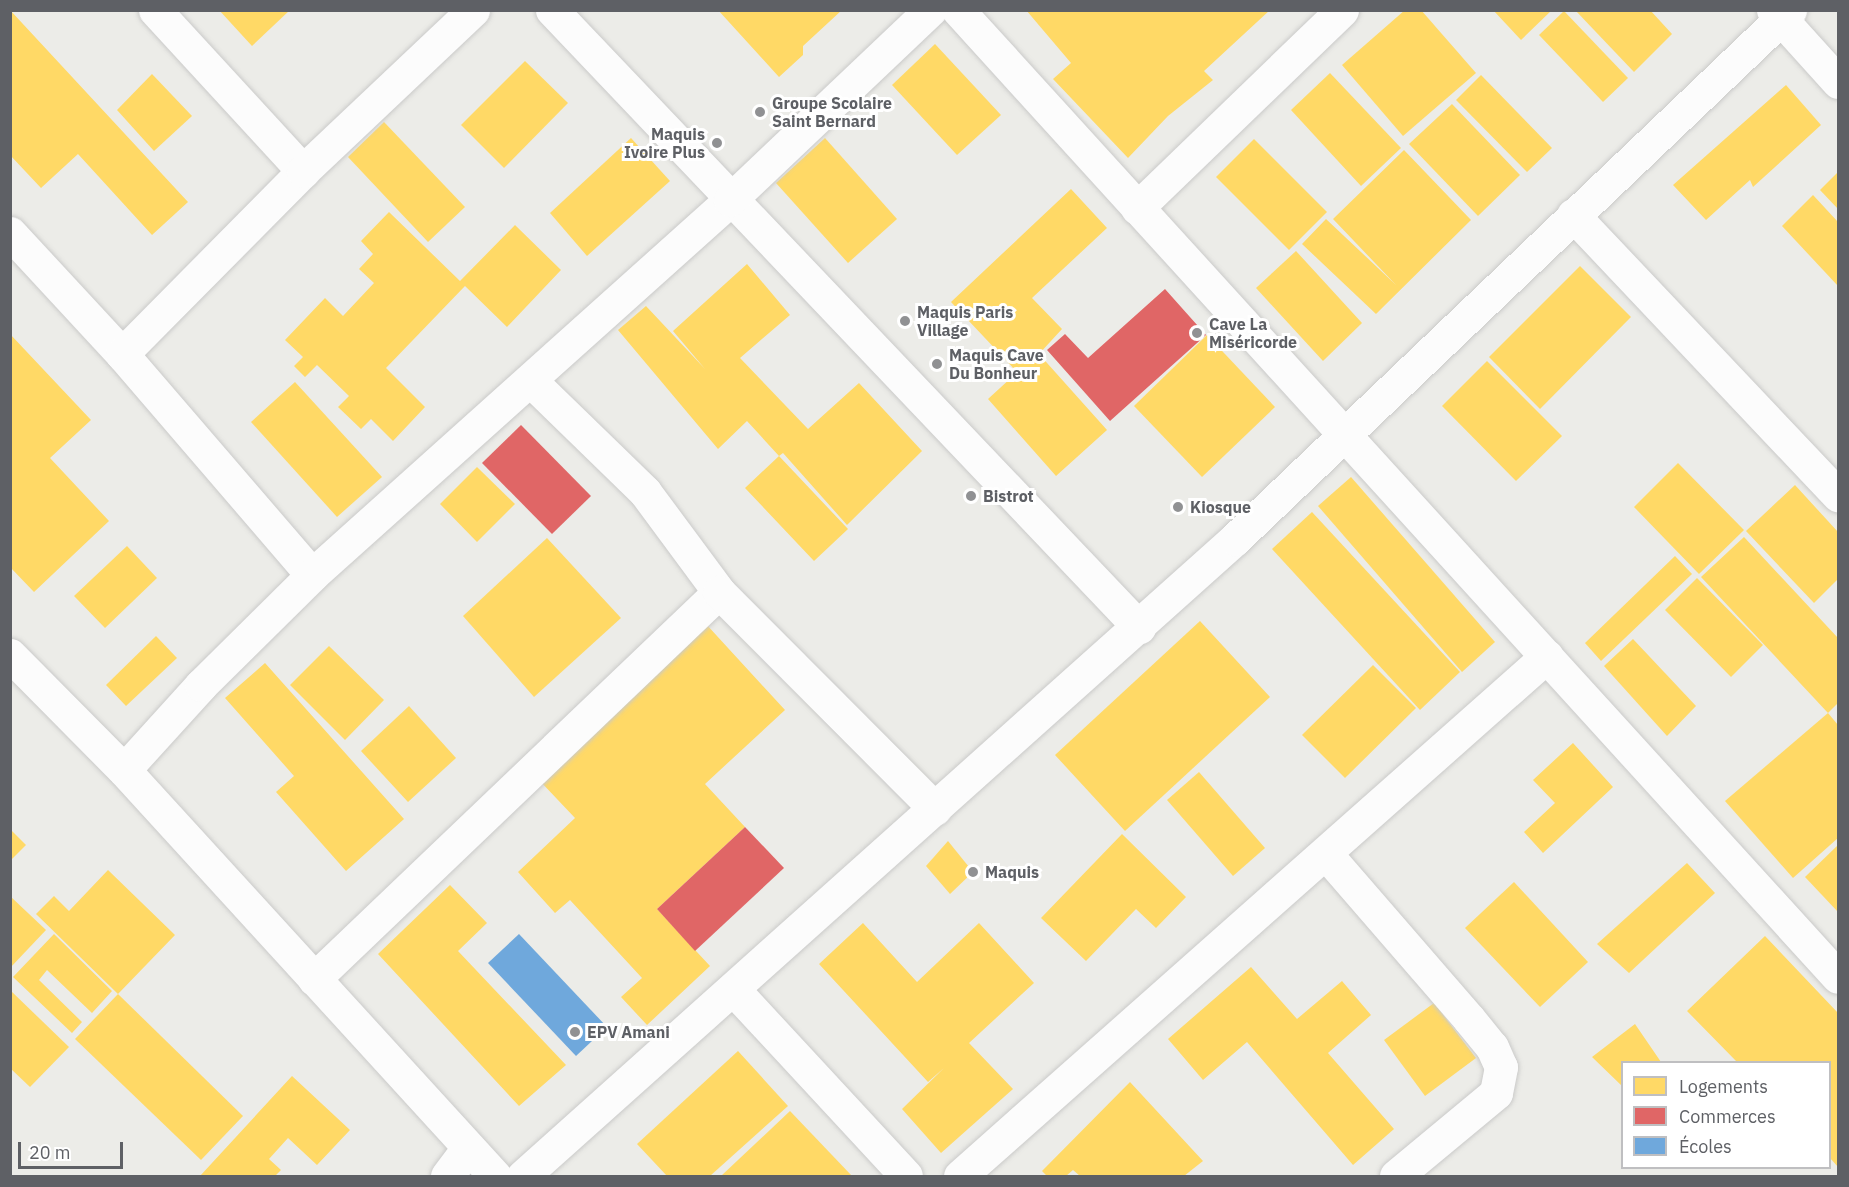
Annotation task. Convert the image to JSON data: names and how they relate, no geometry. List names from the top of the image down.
{
  "places": [
    "Groupe Scolaire Saint Bernard",
    "Maquis Ivoire Plus",
    "Maquis Paris Village",
    "Cave La Miséricorde",
    "Maquis Cave Du Bonheur",
    "Bistrot",
    "Kiosque",
    "Maquis",
    "EPV Amani"
  ],
  "legend": ["Logements", "Commerces", "Écoles"],
  "scale_bar": "20 m"
}
